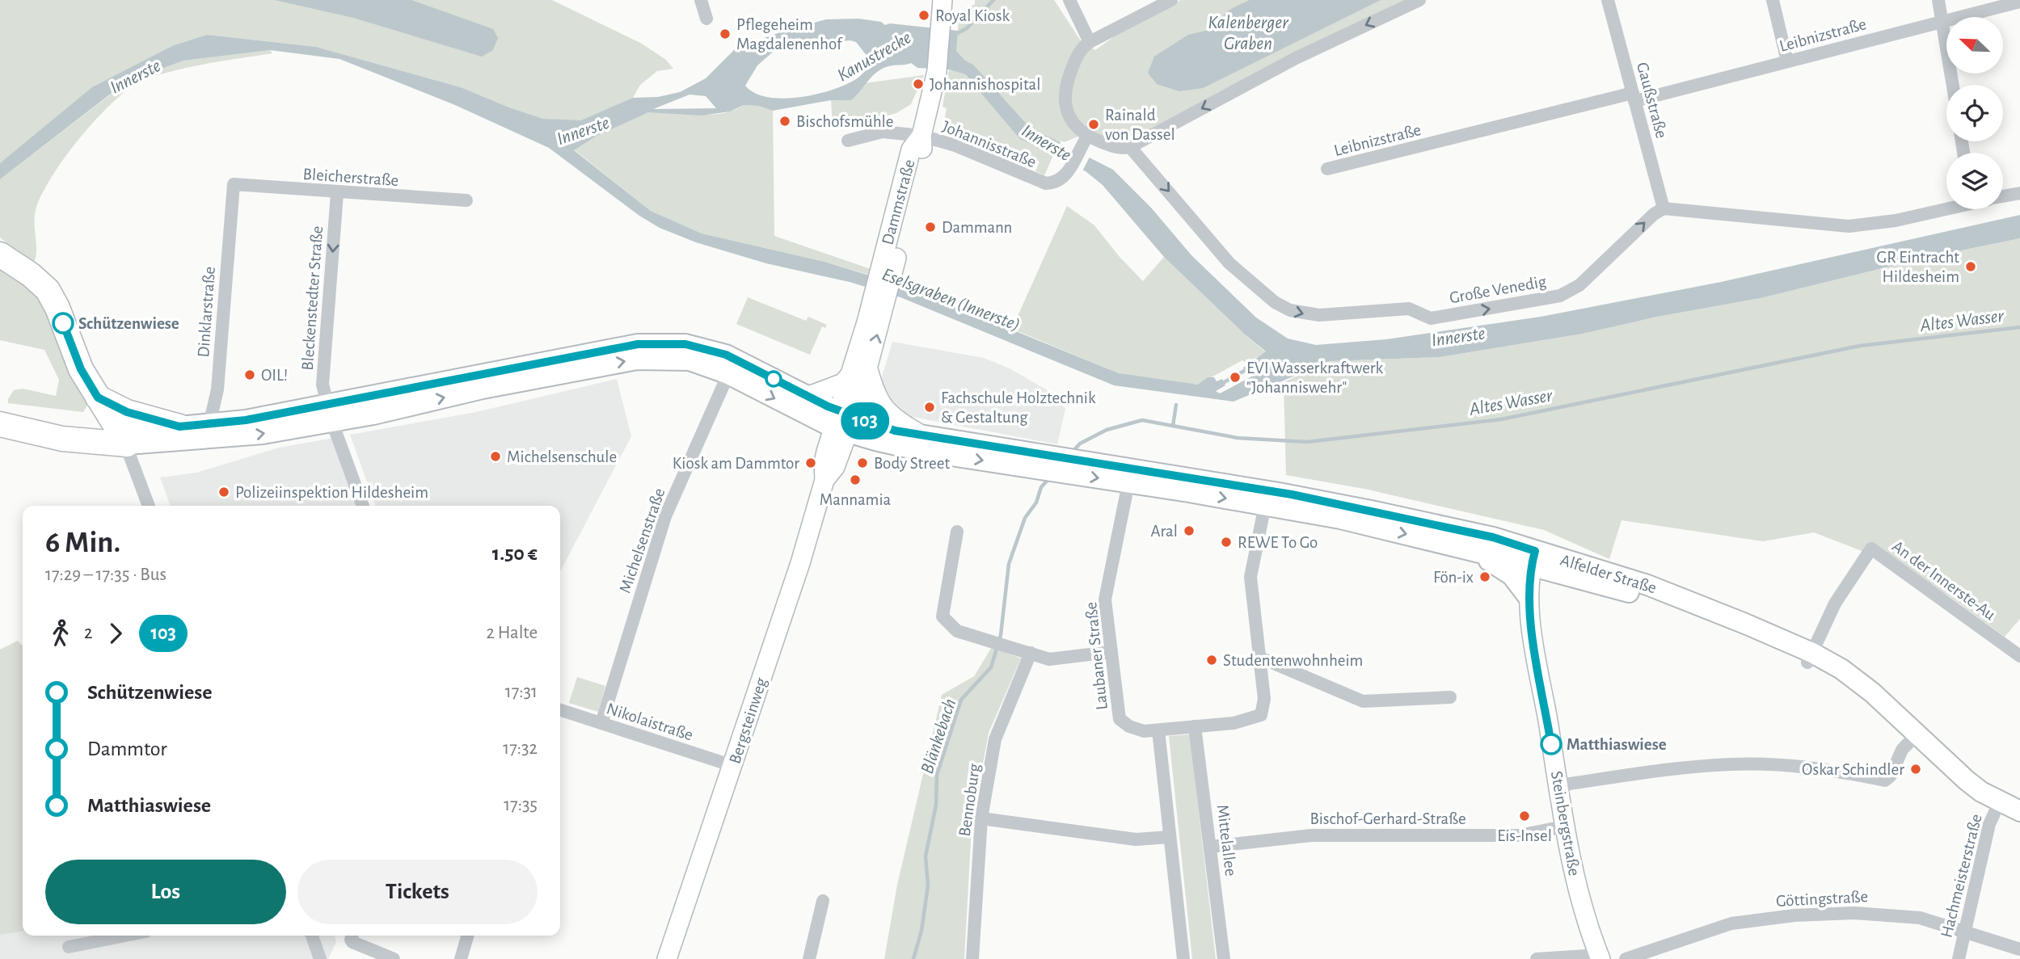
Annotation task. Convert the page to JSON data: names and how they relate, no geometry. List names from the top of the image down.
{
  "streets": {
    "main road": ["Alfelder Straße"],
    "street": [
      "Leibnizstraße",
      "Gaußstraße",
      "Johannisstraße",
      "Bleicherstraße",
      "Dammstraße",
      "Große Venedig",
      "Bleckenstedter Straße",
      "Dinklarstraße",
      "Michelsenstraße",
      "An der Innerste-Au",
      "Laubaner Straße",
      "Bergsteinweg",
      "Nikolaistraße",
      "Bennoburg",
      "Bischof-Gerhard-Straße",
      "Steinbergstraße",
      "Mittelallee",
      "Hachmeisterstraße",
      "Göttingstraße"
    ]
  },
  "crossings": [
    ["Leibnizstraße", "Gaußstraße"],
    ["Gaußstraße", "Große Venedig"],
    ["Johannisstraße", "Dammstraße"],
    ["Bleicherstraße", "Bleckenstedter Straße"],
    ["Bleicherstraße", "Dinklarstraße"],
    ["Michelsenstraße", "Nikolaistraße"],
    ["Alfelder Straße", "An der Innerste-Au"],
    ["Alfelder Straße", "Laubaner Straße"],
    ["Alfelder Straße", "Bergsteinweg"],
    ["Alfelder Straße", "Steinbergstraße"],
    ["Alfelder Straße", "Hachmeisterstraße"],
    ["Laubaner Straße", "Mittelallee"],
    ["Bergsteinweg", "Nikolaistraße"],
    ["Bischof-Gerhard-Straße", "Steinbergstraße"],
    ["Bischof-Gerhard-Straße", "Mittelallee"],
    ["Hachmeisterstraße", "Göttingstraße"]
  ],
  "one_way": ["Große Venedig", "Bleckenstedter Straße"],
  "water": [
    "Kalenberger Graben",
    "Kanustrecke",
    "Innerste",
    "Eselsgraben (Innerste)",
    "Altes Wasser",
    "Blänkebach"
  ],
  "places": [
    "Royal Kiosk",
    "Pflegeheim Magdalenenhof",
    "Johannishospital",
    "Bischofsmühle",
    "Rainald von Dassel",
    "Dammann",
    "GR Eintracht Hildesheim",
    "Schützenwiese",
    "OIL!",
    "EVI Wasserkraftwerk \"Johanniswehr\"",
    "Fachschule Holztechnik & Gestaltung",
    "Michelsenschule",
    "Kiosk am Dammtor",
    "Body Street",
    "Mannamia",
    "Polizeiinspektion Hildesheim",
    "Aral",
    "REWE To Go",
    "Fön-ix",
    "Studentenwohnheim",
    "Matthiaswiese",
    "Oskar Schindler",
    "Eis-Insel"
  ],
  "lines": ["bus line 103"],
  "north": "top left",
  "page": {
    "on_map": "103",
    "heading": ["6 Min.", "17:29 – 17:35 · Bus", "1.50 €"],
    "legs": ["2", "103", "2 Halte"],
    "list": [
      {
        "name": "Schützenwiese",
        "value": "17:31"
      },
      {
        "name": "Dammtor",
        "value": "17:32"
      },
      {
        "name": "Matthiaswiese",
        "value": "17:35"
      }
    ],
    "buttons": ["Los", "Tickets"]
  }
}
